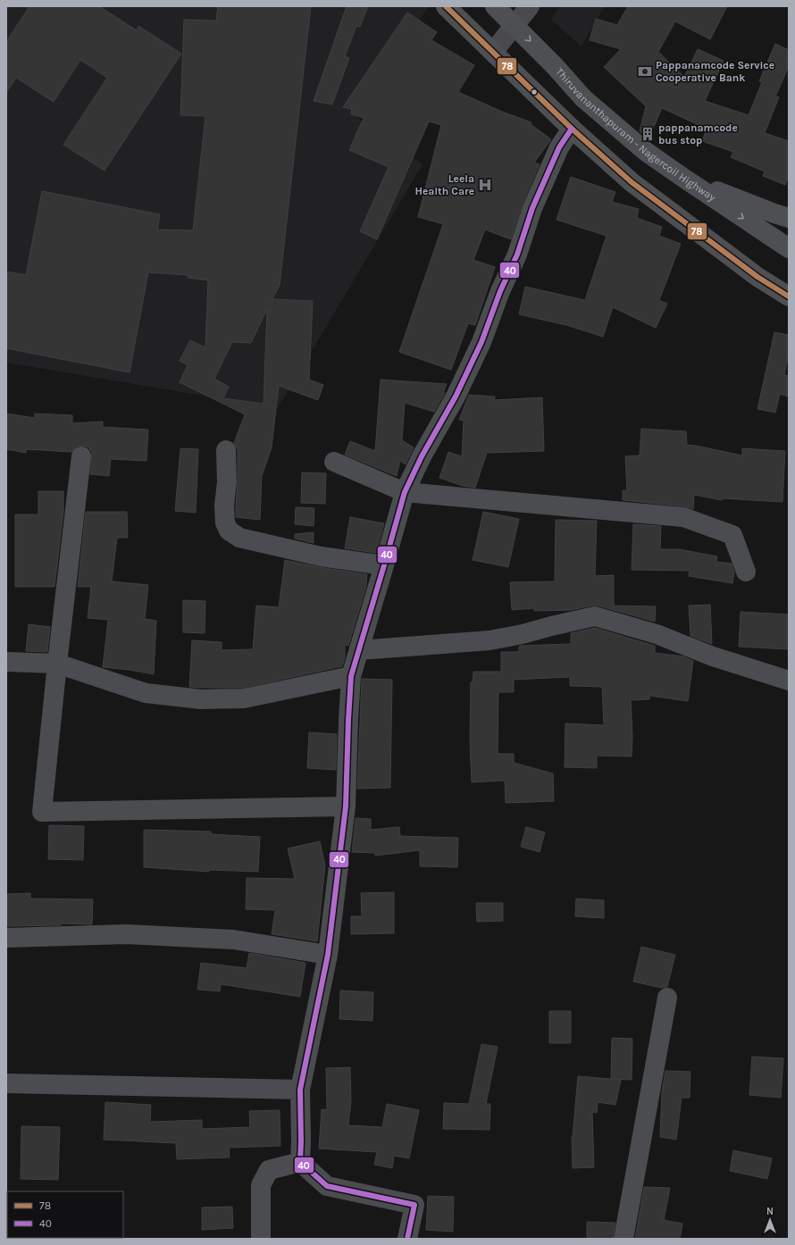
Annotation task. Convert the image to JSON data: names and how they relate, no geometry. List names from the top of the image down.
{
  "streets": {
    "main road": ["Thiruvananthapuram - Nagercoil Highway"]
  },
  "places": {
    "bank": ["Pappanamcode Service Cooperative Bank"],
    "building": ["pappanamcode bus stop"],
    "hospital": ["Leela Health Care"]
  },
  "lines": ["transit line 78", "transit line 40"],
  "legend": ["78", "40"],
  "north": "top"
}
